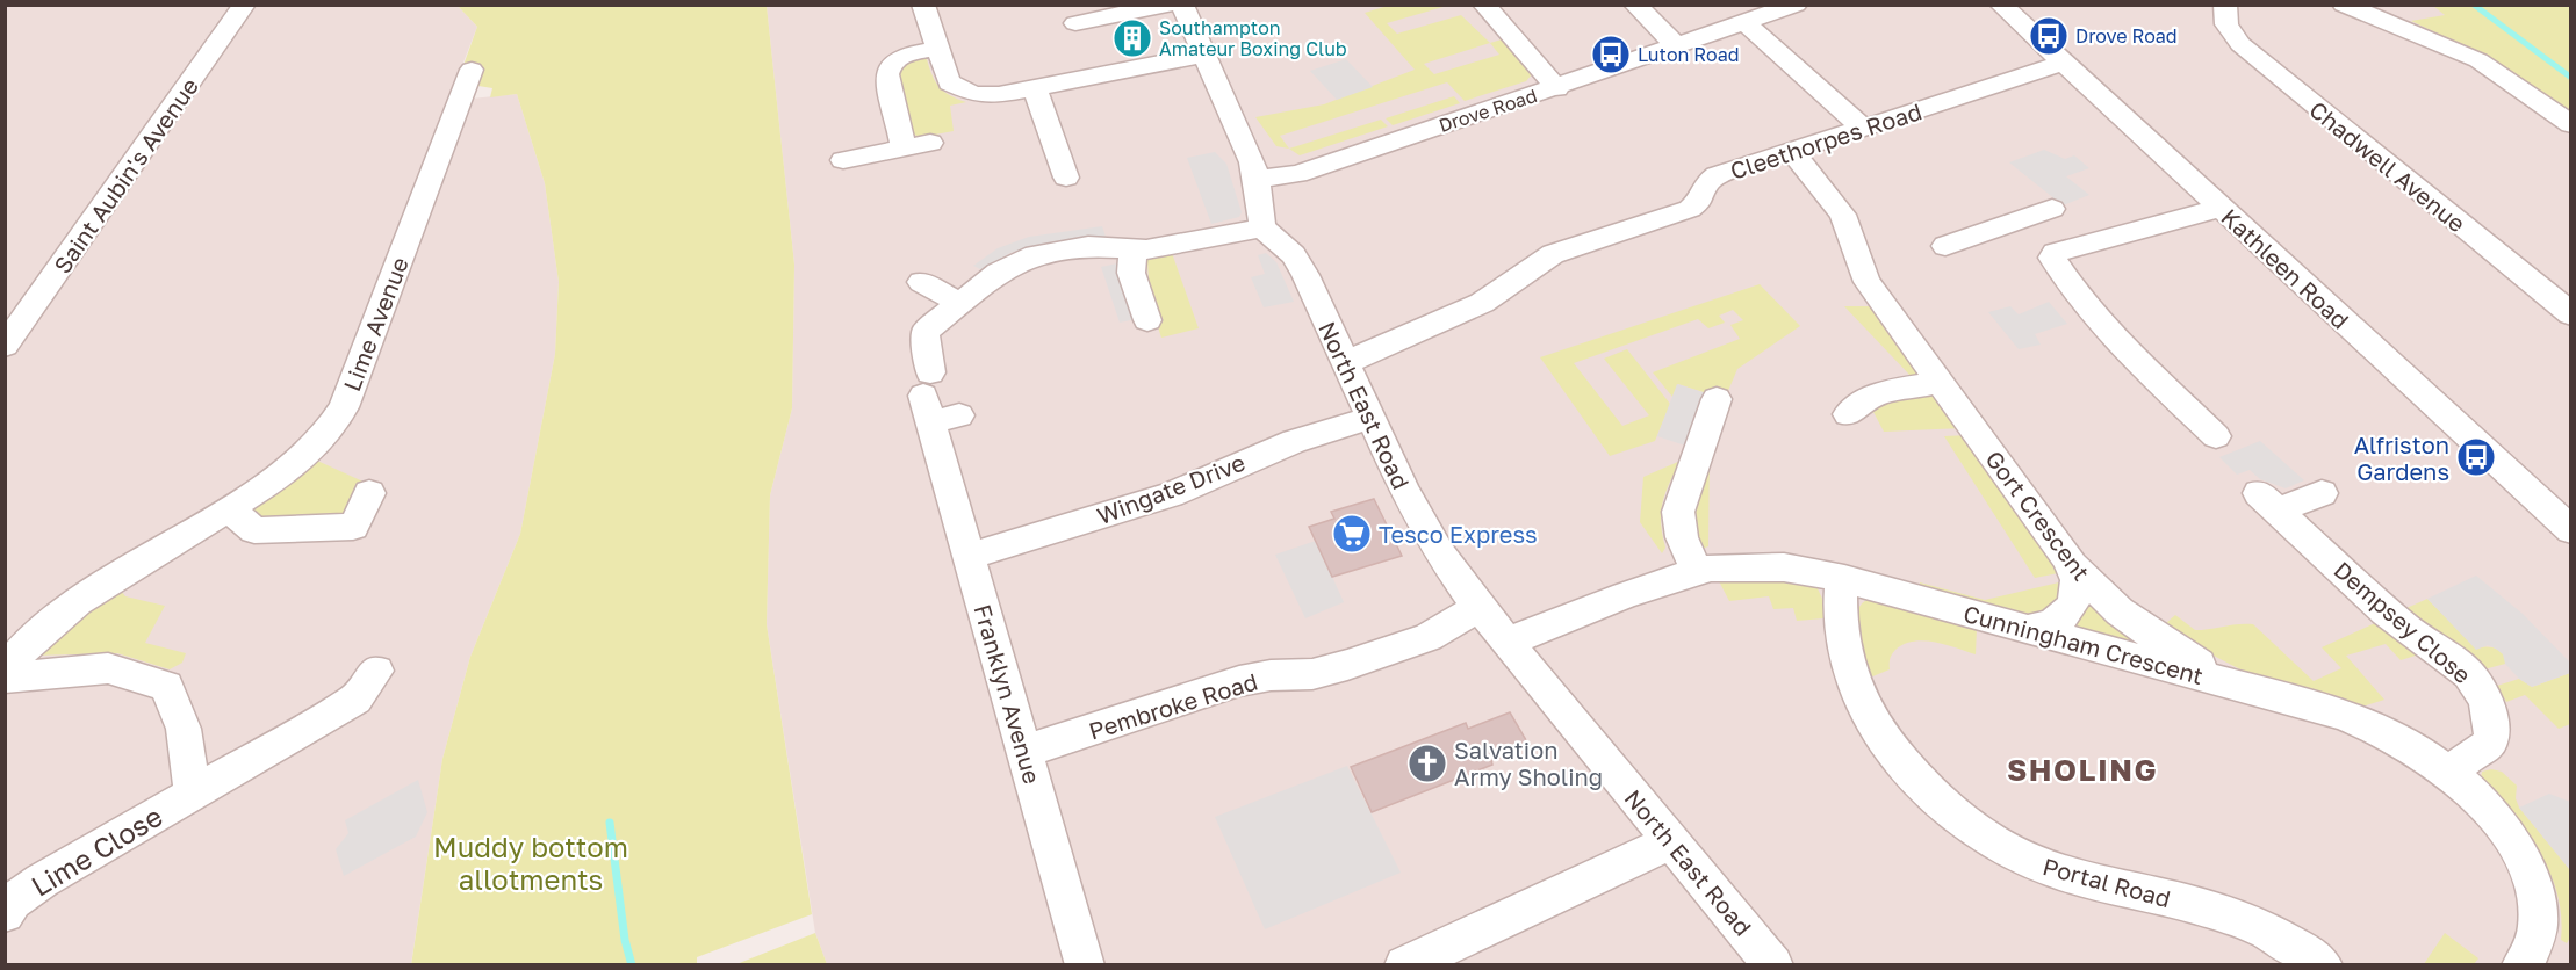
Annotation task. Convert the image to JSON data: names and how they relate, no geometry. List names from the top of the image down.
{
  "streets": {
    "street": [
      "Drove Road",
      "Cleethorpes Road",
      "Chadwell Avenue",
      "Saint Aubin's Avenue",
      "Kathleen Road",
      "Lime Avenue",
      "North East Road",
      "Wingate Drive",
      "Gort Crescent",
      "Dempsey Close",
      "Cunningham Crescent",
      "Franklyn Avenue",
      "Pembroke Road",
      "Lime Close",
      "Portal Road"
    ]
  },
  "crossings": [
    ["Cleethorpes Road", "Kathleen Road"],
    ["Cleethorpes Road", "North East Road"],
    ["Cleethorpes Road", "Gort Crescent"],
    ["North East Road", "Wingate Drive"],
    ["North East Road", "Cunningham Crescent"],
    ["North East Road", "Pembroke Road"],
    ["Wingate Drive", "Franklyn Avenue"],
    ["Gort Crescent", "Cunningham Crescent"],
    ["Dempsey Close", "Cunningham Crescent"],
    ["Cunningham Crescent", "Portal Road"],
    ["Franklyn Avenue", "Pembroke Road"]
  ],
  "districts": ["SHOLING"],
  "parks": ["Muddy bottom allotments"],
  "places": {
    "bus stop": ["Drove Road", "Luton Road", "Alfriston Gardens"],
    "building": ["Southampton Amateur Boxing Club"],
    "supermarket": ["Tesco Express"],
    "church": ["Salvation Army Sholing"]
  }
}
